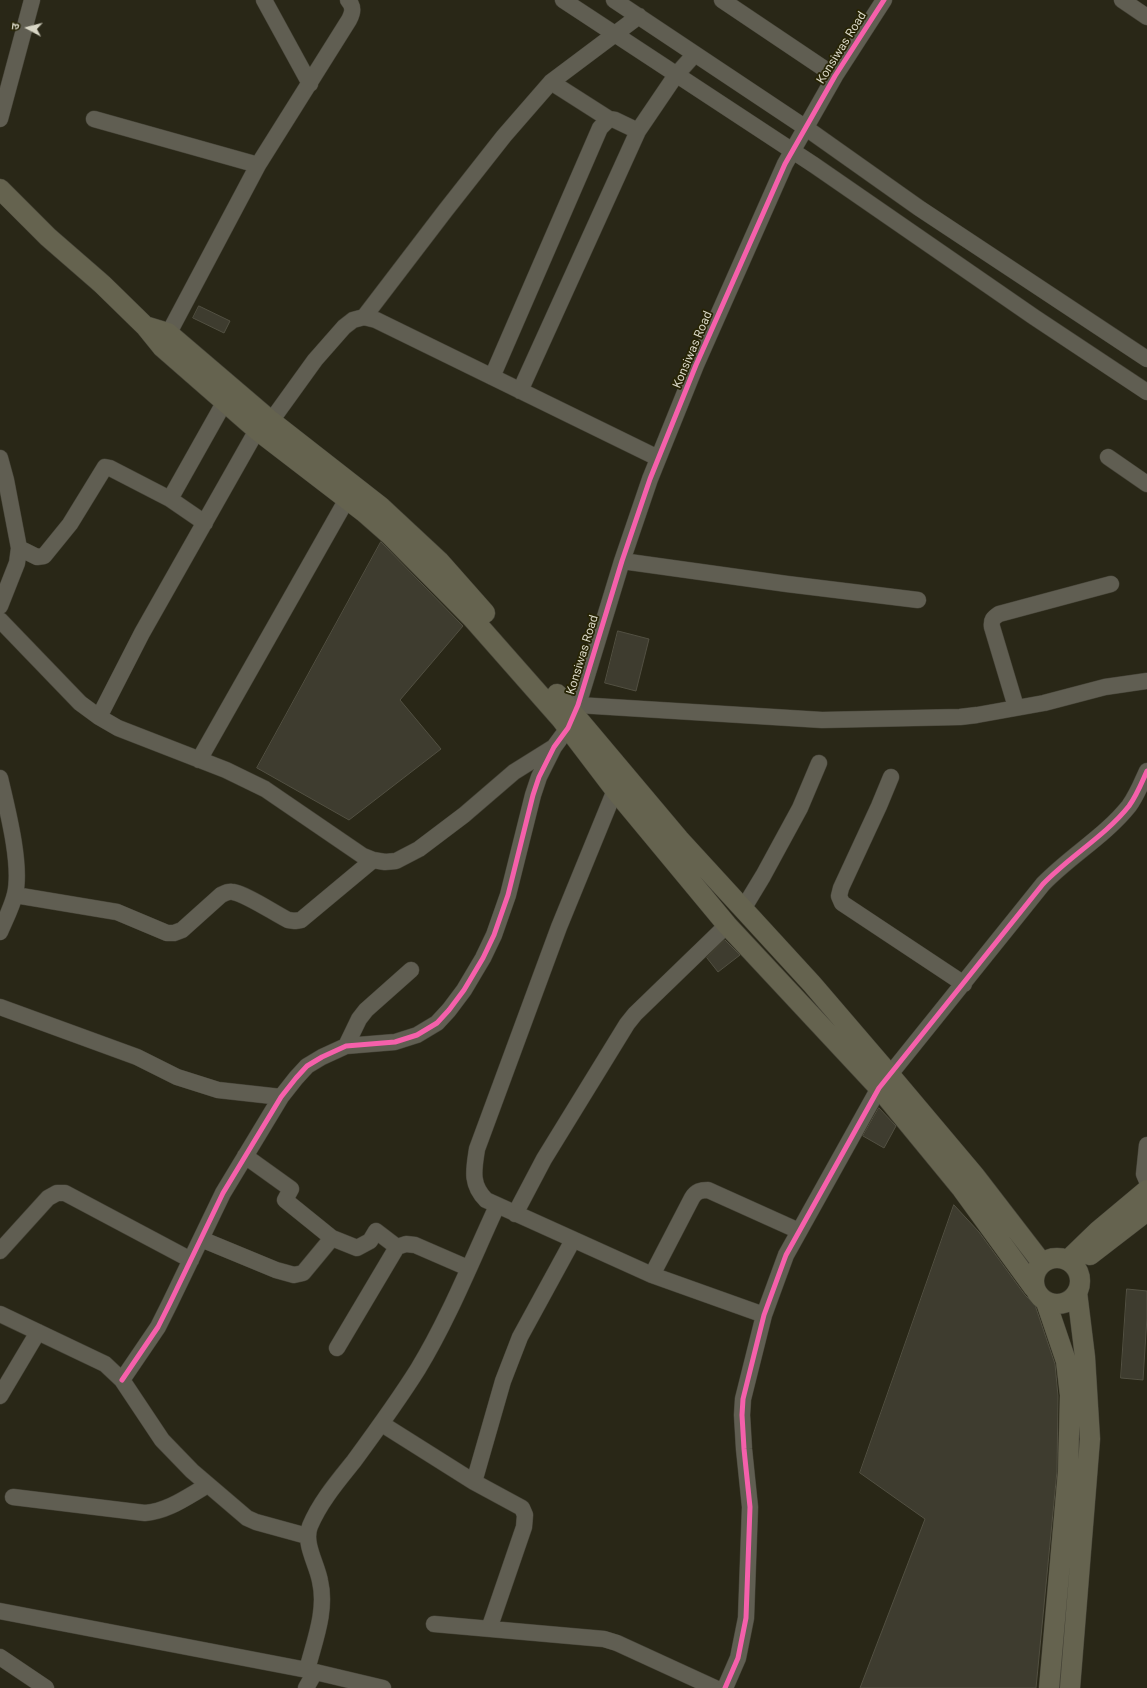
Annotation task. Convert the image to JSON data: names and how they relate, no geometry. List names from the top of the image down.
{
  "streets": {
    "street": ["Konsiwas Road"]
  },
  "north": "left"
}
